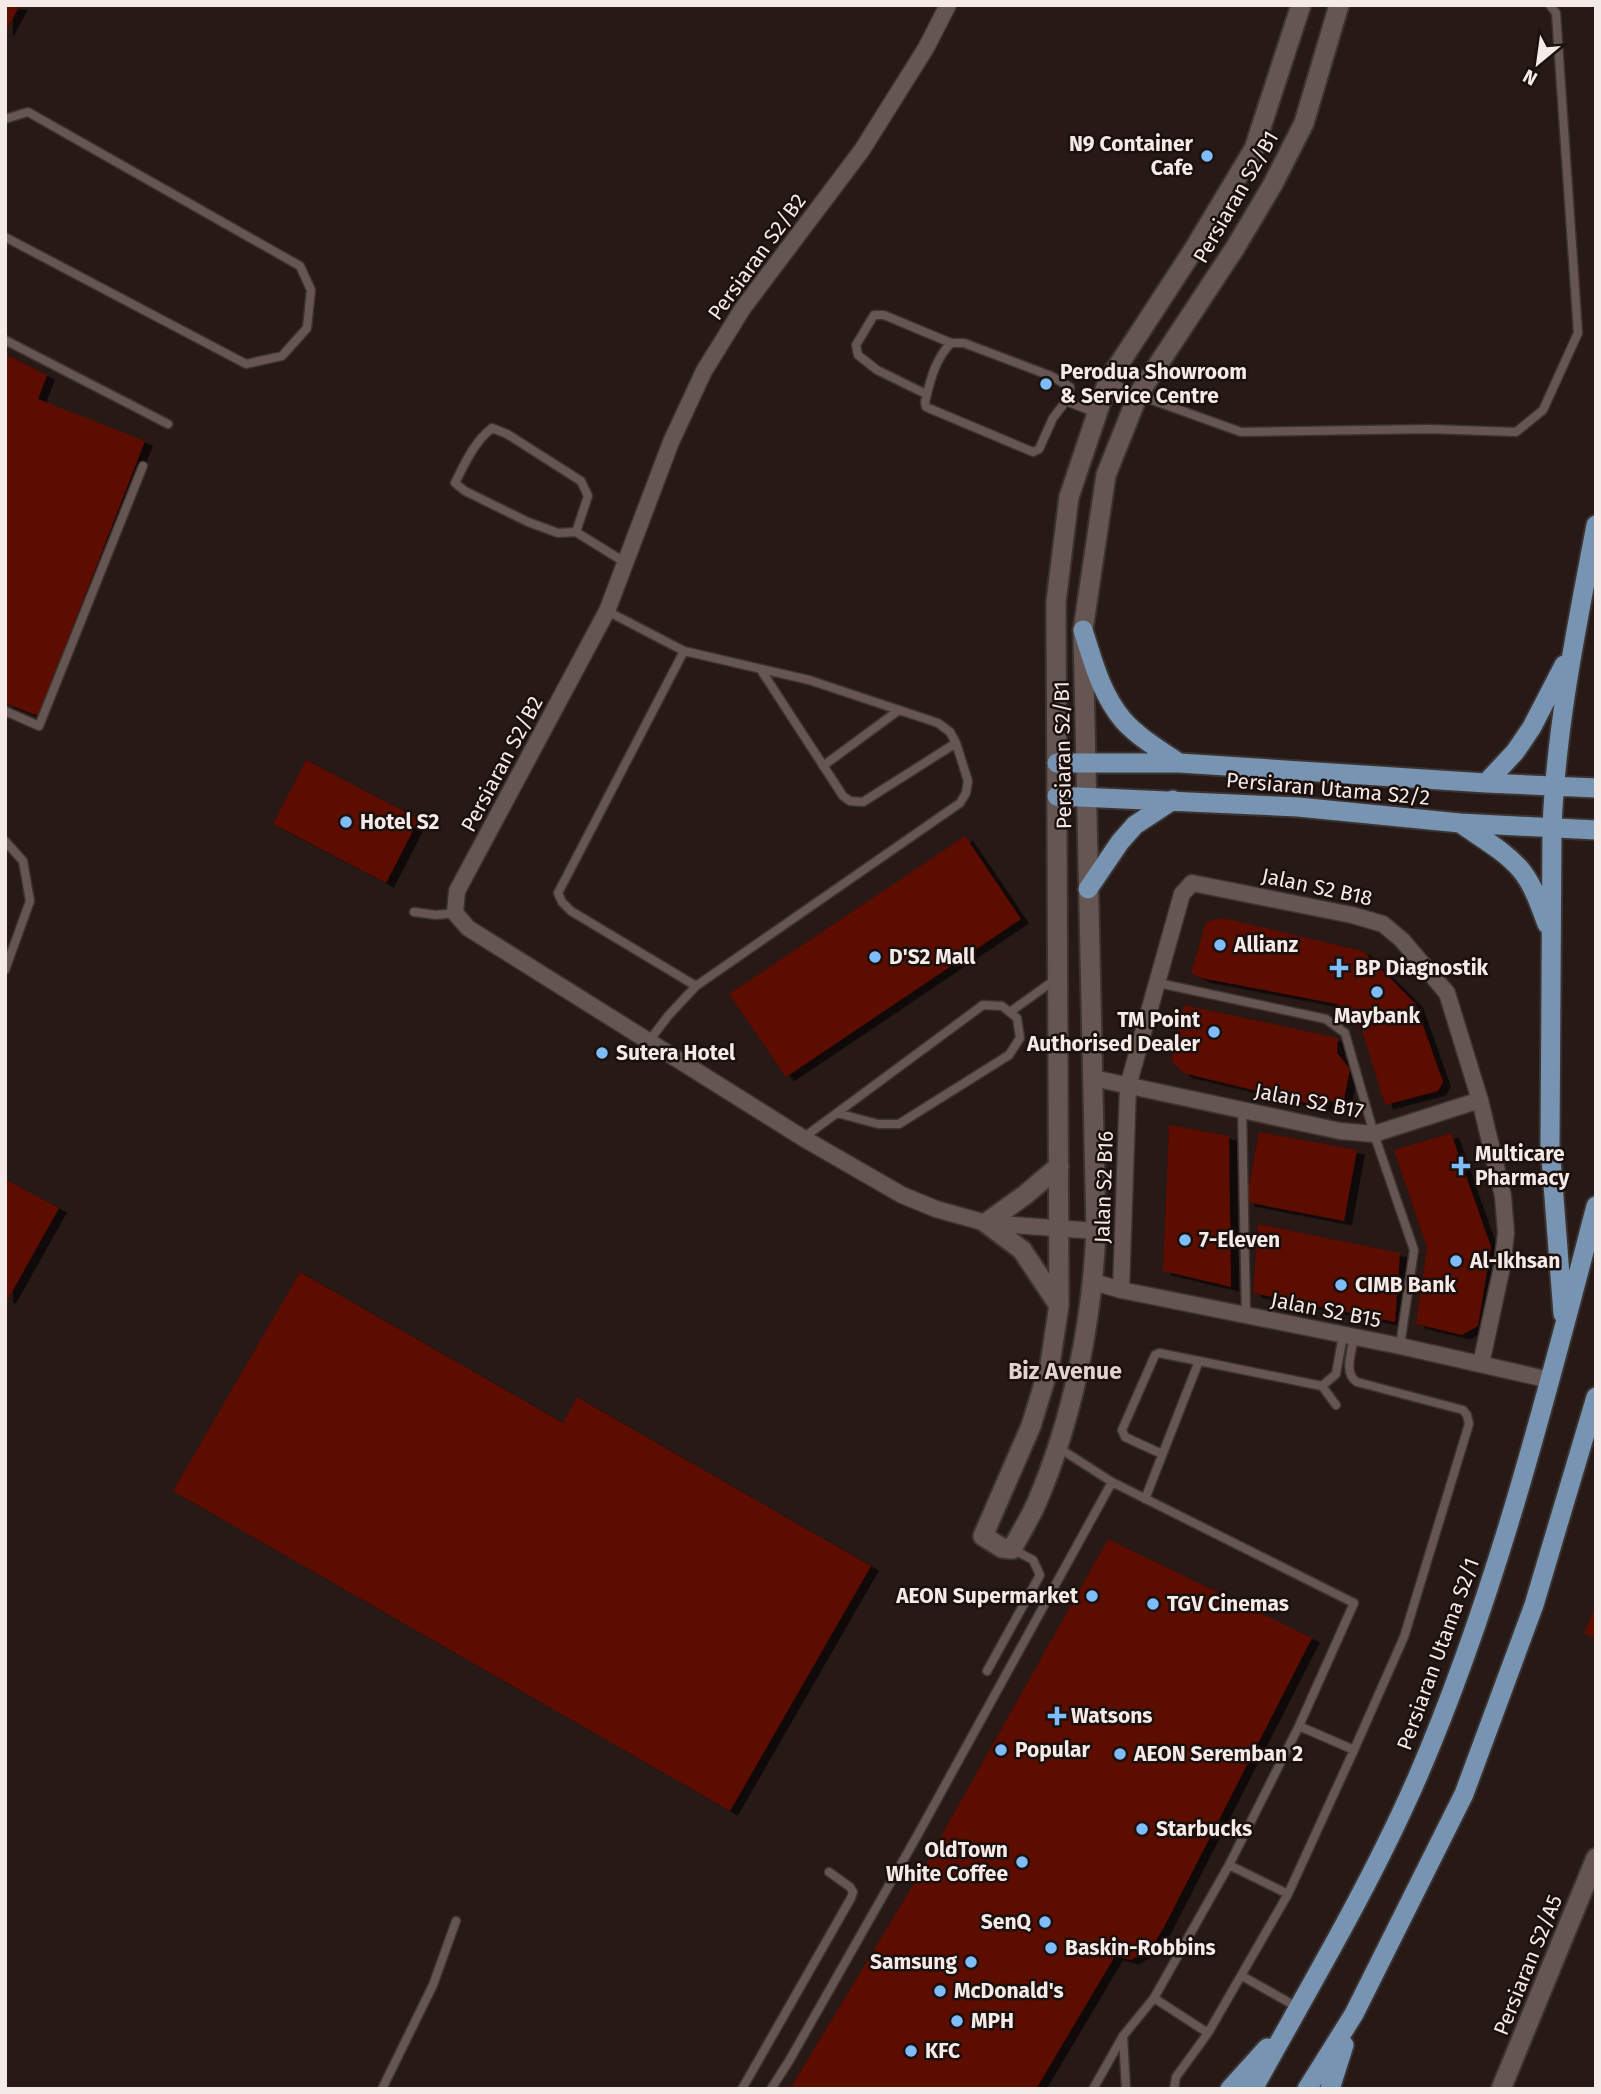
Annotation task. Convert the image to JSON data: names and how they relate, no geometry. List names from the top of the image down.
{
  "streets": {
    "main road": ["Persiaran Utama S2/2", "Persiaran Utama S2/1"],
    "street": [
      "Persiaran S2/B1",
      "Persiaran S2/B2",
      "Jalan S2 B18",
      "Jalan S2 B17",
      "Jalan S2 B16",
      "Jalan S2 B15",
      "Persiaran S2/A5"
    ]
  },
  "crossings": [
    ["Persiaran S2/B1", "Persiaran Utama S2/2"],
    ["Persiaran S2/B1", "Jalan S2 B17"],
    ["Persiaran S2/B1", "Jalan S2 B15"],
    ["Jalan S2 B18", "Jalan S2 B17"],
    ["Jalan S2 B18", "Jalan S2 B16"],
    ["Jalan S2 B18", "Jalan S2 B15"],
    ["Jalan S2 B17", "Jalan S2 B16"],
    ["Jalan S2 B16", "Jalan S2 B15"],
    ["Jalan S2 B15", "Persiaran Utama S2/1"]
  ],
  "districts": ["Biz Avenue"],
  "places": {
    "other": [
      "N9 Container Cafe",
      "Perodua Showroom & Service Centre",
      "Hotel S2",
      "Allianz",
      "D'S2 Mall",
      "Maybank",
      "TM Point Authorised Dealer",
      "Sutera Hotel",
      "7-Eleven",
      "Al-Ikhsan",
      "CIMB Bank",
      "AEON Supermarket",
      "TGV Cinemas",
      "Popular",
      "AEON Seremban 2",
      "Starbucks",
      "OldTown White Coffee",
      "SenQ",
      "Baskin-Robbins",
      "Samsung",
      "McDonald's",
      "MPH",
      "KFC"
    ],
    "health": ["BP Diagnostik", "Multicare Pharmacy", "Watsons"]
  },
  "north": "bottom left"
}
